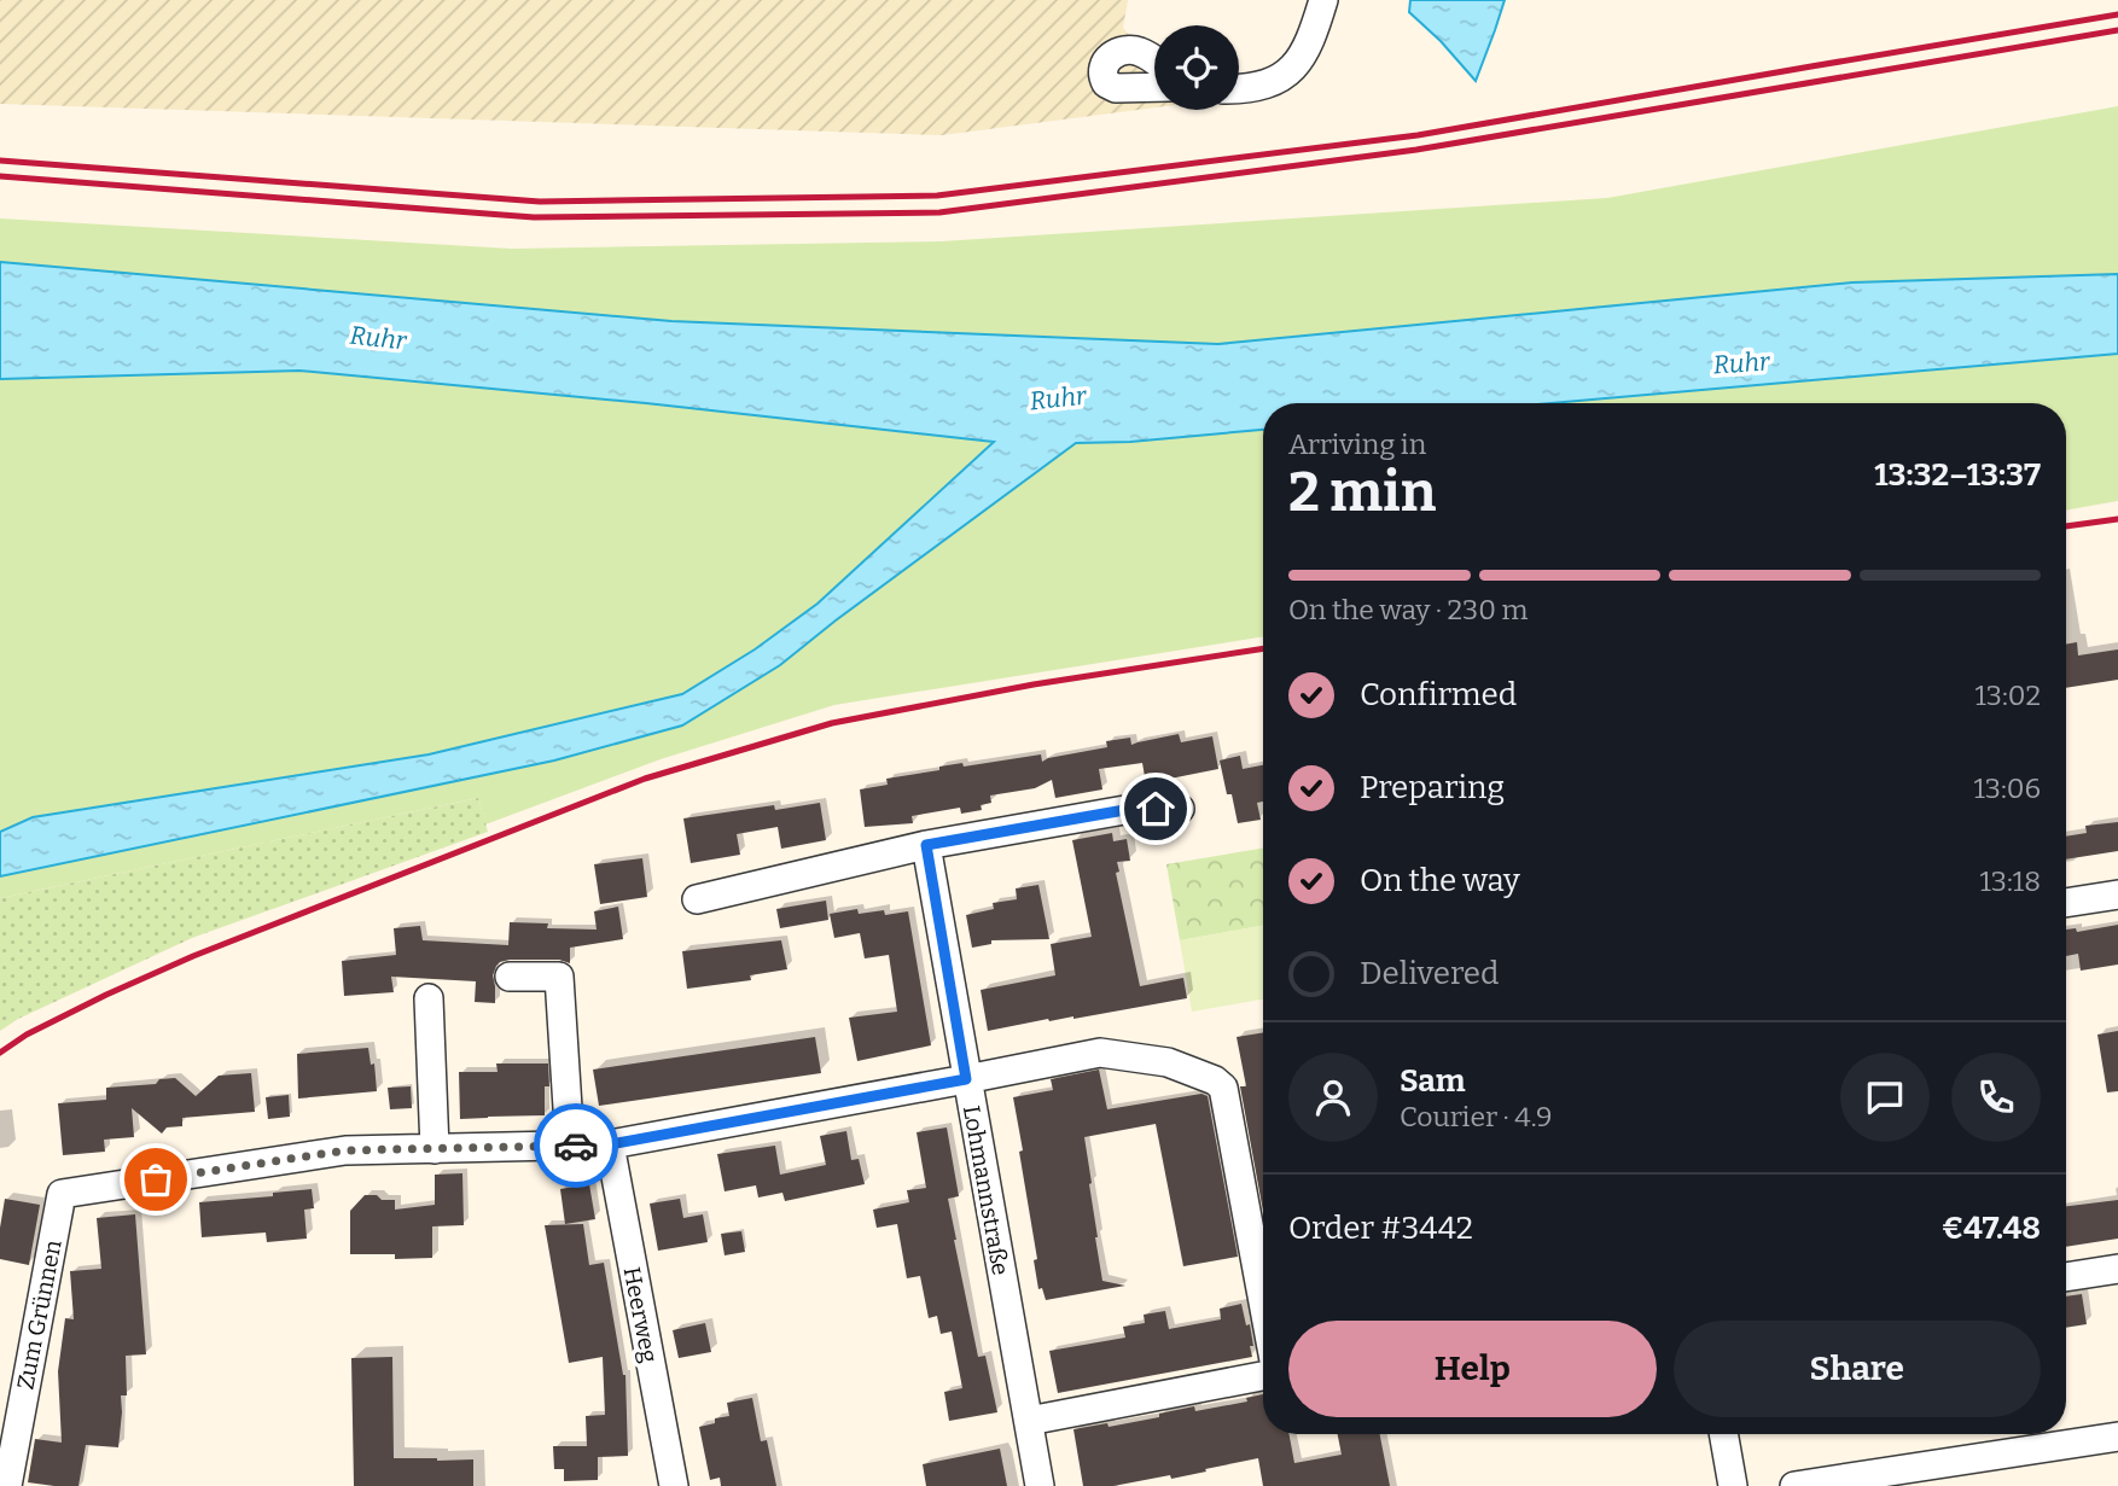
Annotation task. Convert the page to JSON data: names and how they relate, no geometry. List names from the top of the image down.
{
  "streets": {
    "street": ["Lohmannstraße", "Zum Grünnen", "Heerweg"]
  },
  "water": ["Ruhr"],
  "page": {
    "heading": ["2 min", "Arriving in", "13:32–13:37"],
    "panel": [
      "Sam",
      "Courier · 4.9",
      "Order #3442",
      "€47.48"
    ],
    "bar": "On the way · 230 m",
    "list": [
      ["Confirmed", "13:02"],
      ["Preparing", "13:06"],
      ["On the way", "13:18"],
      "Delivered"
    ],
    "buttons": ["Help", "Share"]
  }
}
